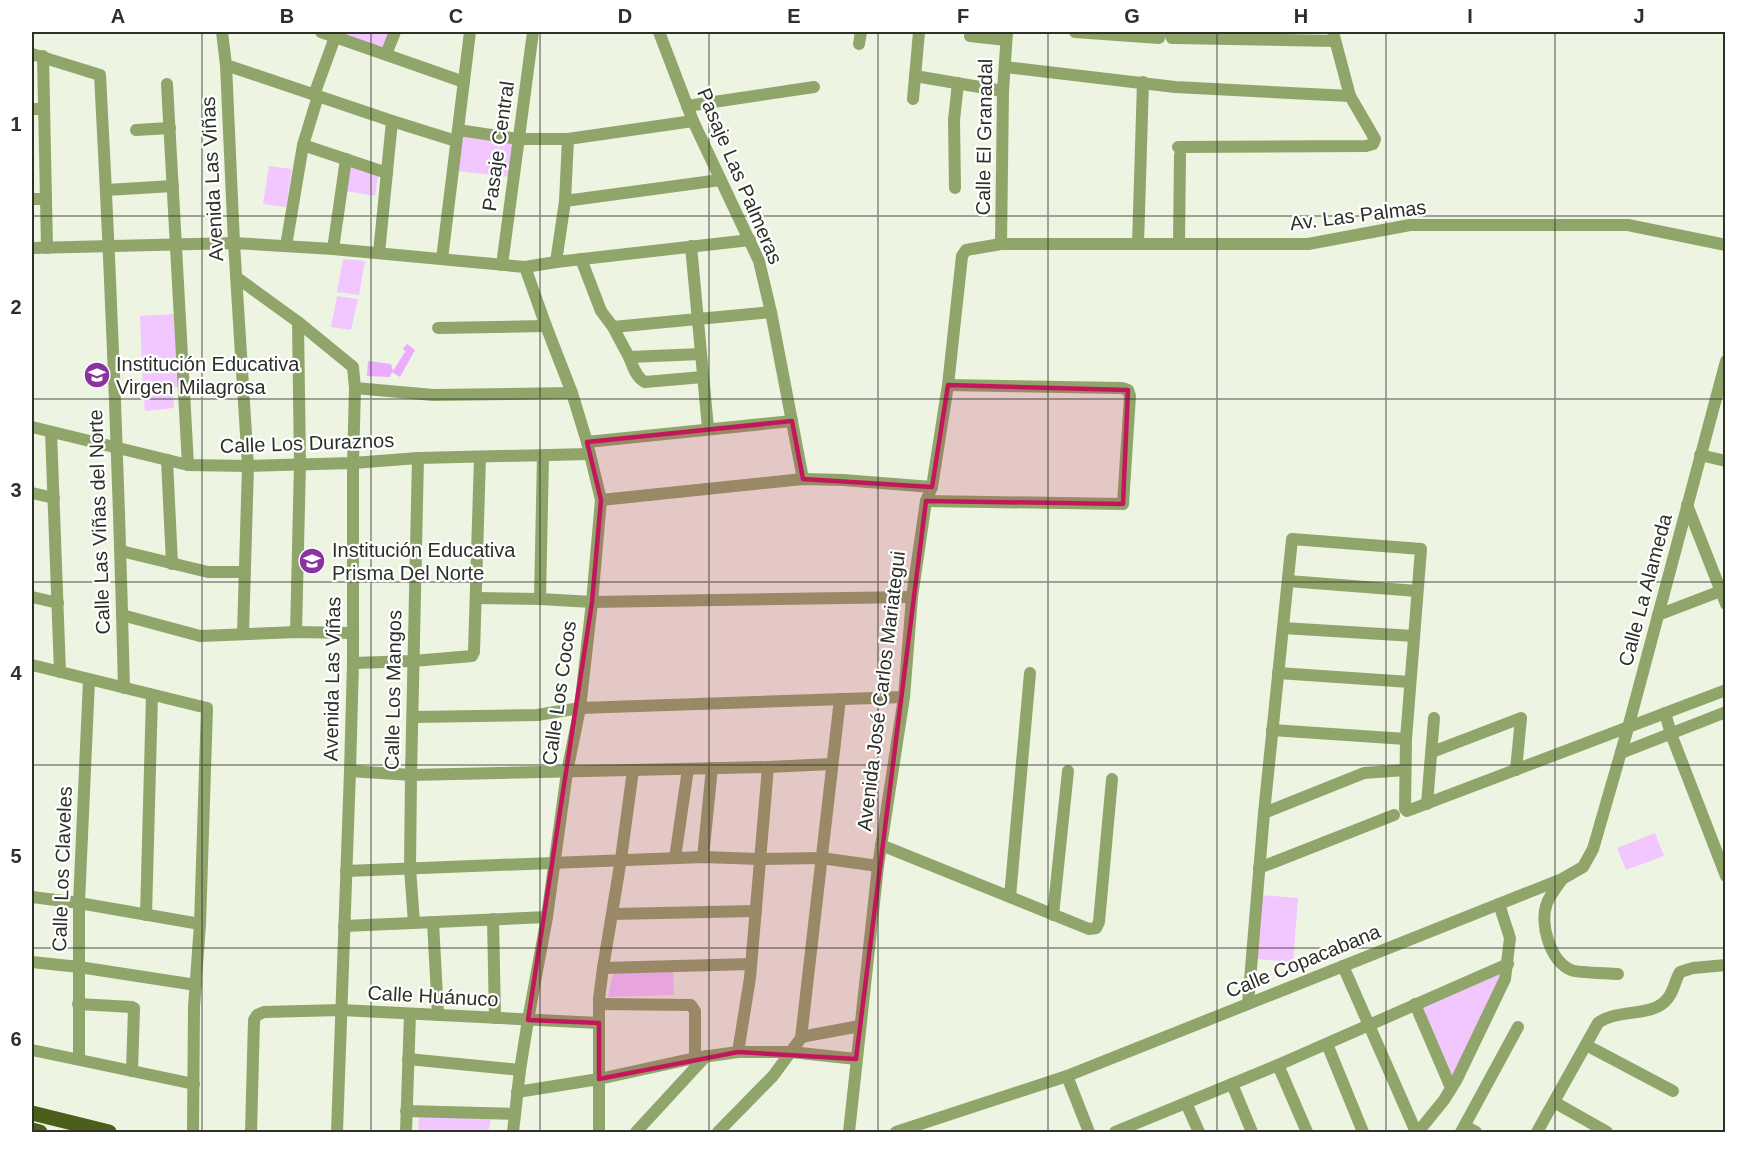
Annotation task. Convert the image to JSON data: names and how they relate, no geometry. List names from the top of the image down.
{
  "streets": {
    "street": [
      "Calle El Granadal",
      "Pasaje Central",
      "Pasaje Las Palmeras",
      "Avenida Las Viñas",
      "Av. Las Palmas",
      "Calle Los Duraznos",
      "Calle Las Viñas del Norte",
      "Calle La Alameda",
      "Calle Los Mangos",
      "Avenida José Carlos Mariategui",
      "Calle Los Cocos",
      "Calle Los Claveles",
      "Calle Copacabana",
      "Calle Huánuco"
    ]
  },
  "crossings": [
    ["Calle El Granadal", "Av. Las Palmas"],
    ["Pasaje Las Palmeras", "Calle Los Duraznos"],
    ["Avenida Las Viñas", "Calle Los Duraznos"],
    ["Avenida Las Viñas", "Calle Huánuco"],
    ["Av. Las Palmas", "Avenida José Carlos Mariategui"],
    ["Calle Los Duraznos", "Calle Las Viñas del Norte"],
    ["Calle Los Duraznos", "Calle Los Mangos"],
    ["Calle Los Duraznos", "Calle Los Cocos"],
    ["Calle La Alameda", "Calle Copacabana"],
    ["Calle Los Cocos", "Calle Huánuco"]
  ],
  "places": {
    "school or university": ["Institución Educativa Virgen Milagrosa", "Institución Educativa Prisma Del Norte"]
  },
  "grid": {
    "columns": [
      "A",
      "B",
      "C",
      "D",
      "E",
      "F",
      "G",
      "H",
      "I",
      "J"
    ],
    "rows": [
      "1",
      "2",
      "3",
      "4",
      "5",
      "6"
    ]
  }
}
